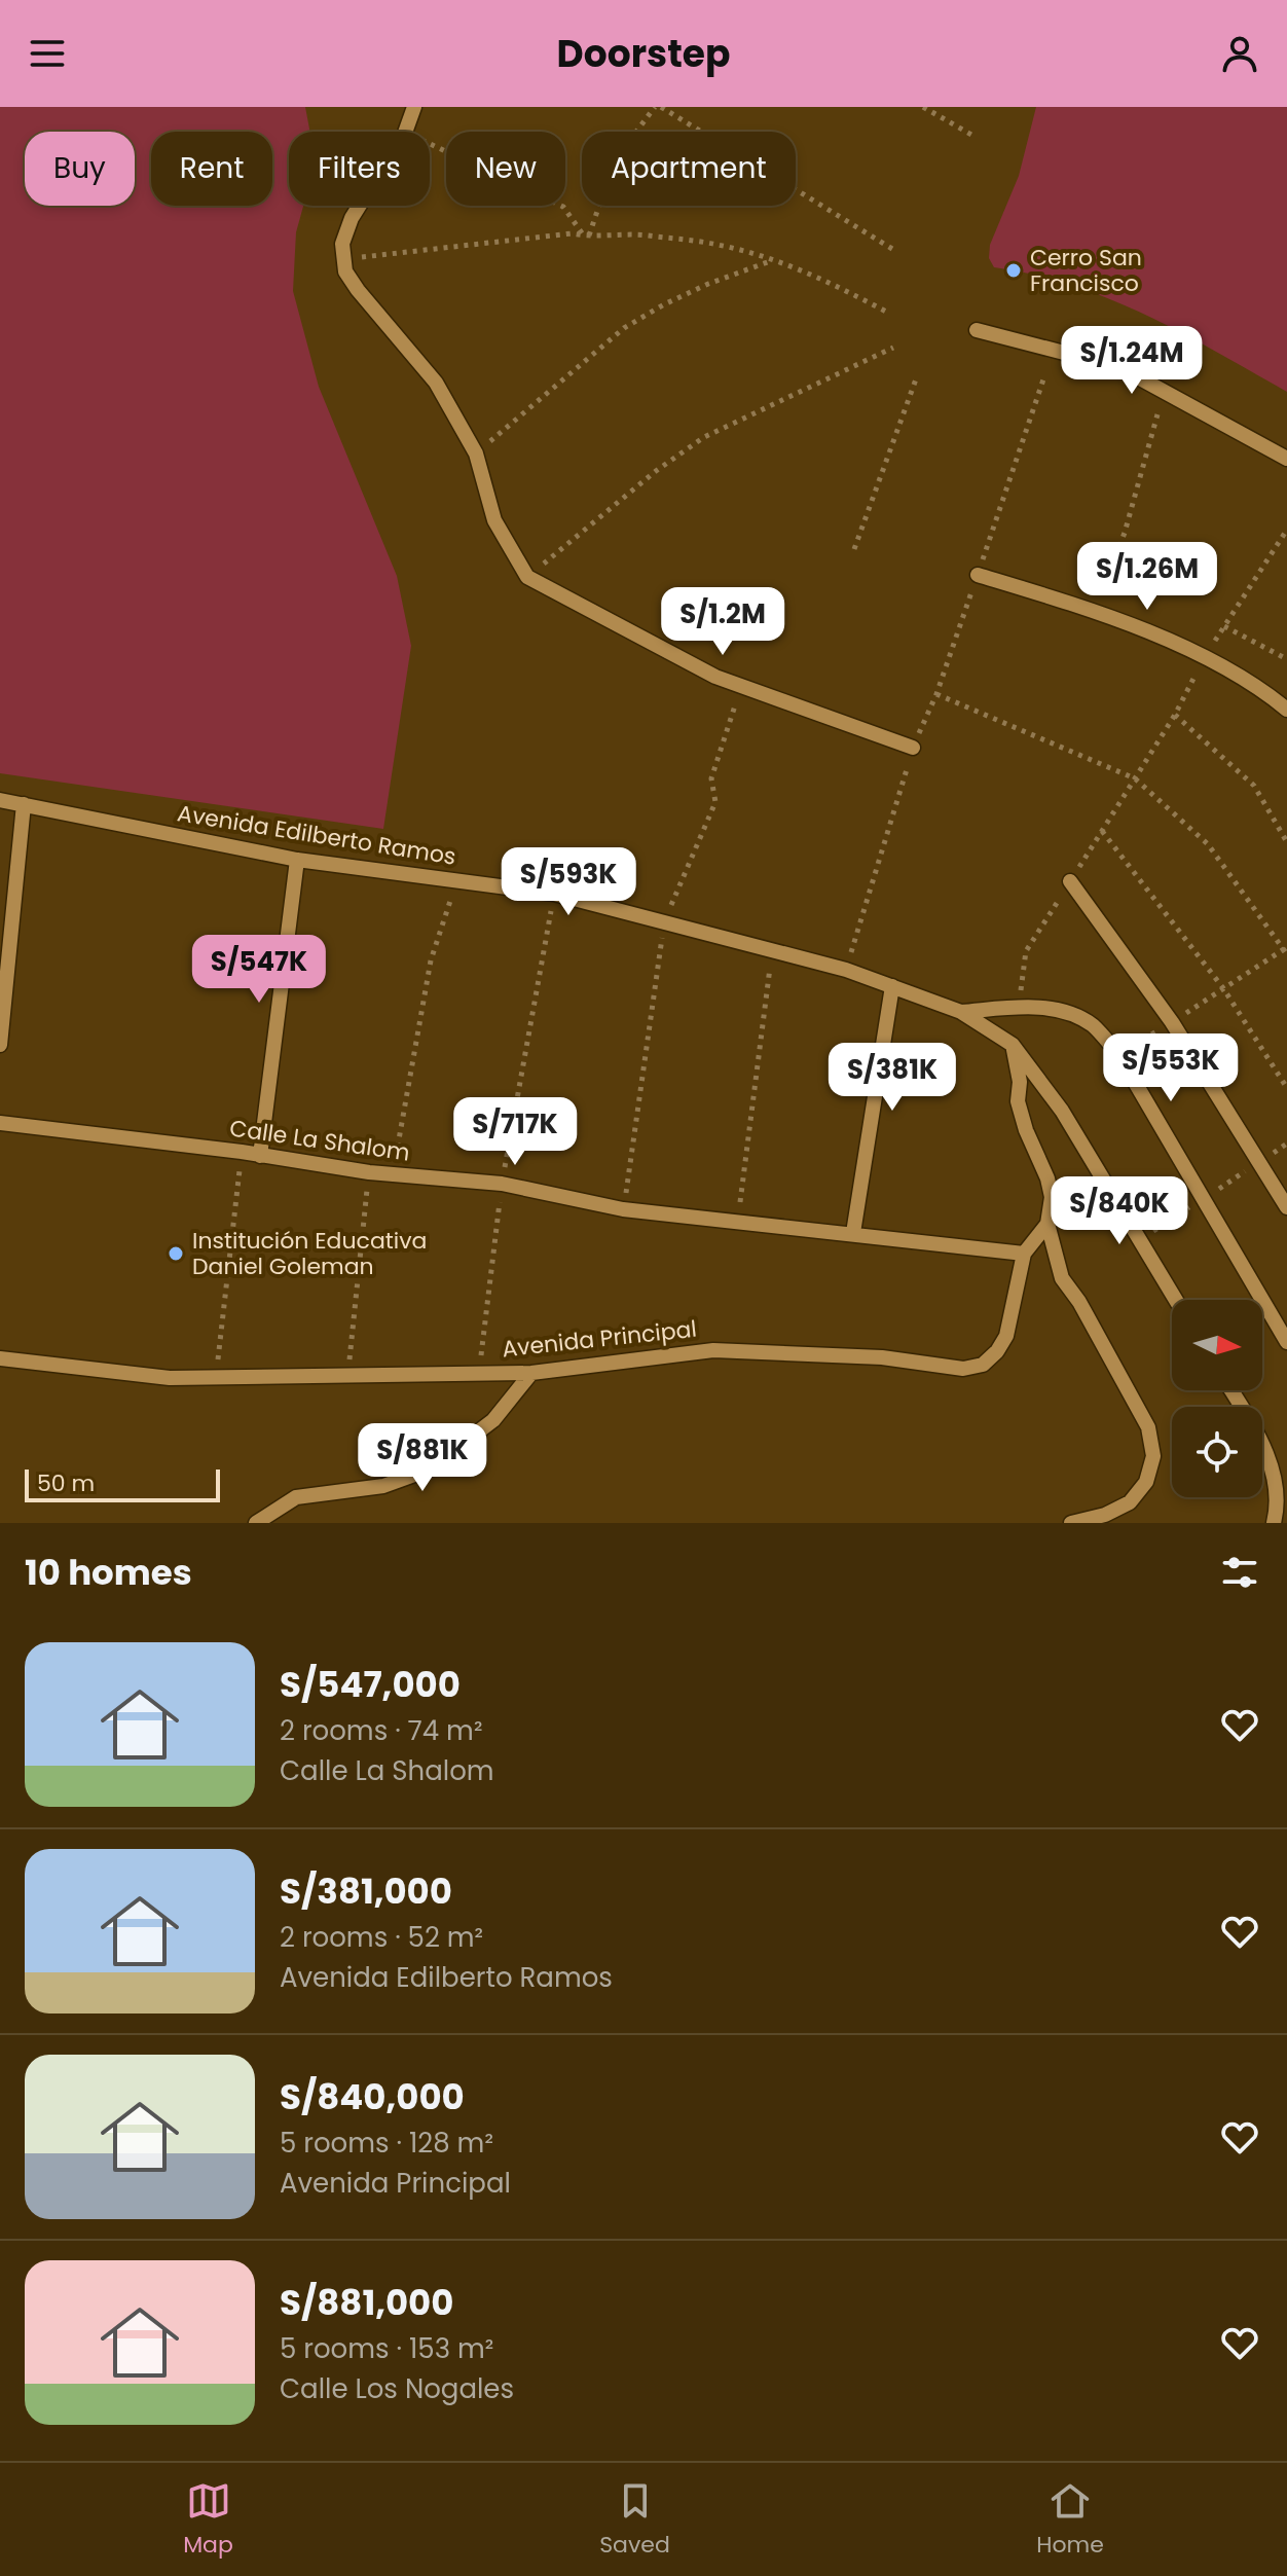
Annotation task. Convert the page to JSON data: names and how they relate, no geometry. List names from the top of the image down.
{
  "streets": {
    "street": ["Avenida Edilberto Ramos", "Calle La Shalom", "Avenida Principal"]
  },
  "crossings": [
    ["Calle La Shalom", "Avenida Principal"]
  ],
  "places": ["Cerro San Francisco", "Institución Educativa Daniel Goleman"],
  "scale_bar": "50 m",
  "north": "right",
  "page": {
    "header": "Doorstep",
    "chip": [
      "Buy",
      "Rent",
      "Filters",
      "New",
      "Apartment"
    ],
    "price": [
      "S/1.24M",
      "S/1.26M",
      "S/1.2M",
      "S/593K",
      "S/547K",
      "S/553K",
      "S/381K",
      "S/717K",
      "S/840K",
      "S/881K"
    ],
    "scale": "50 m",
    "heading": "10 homes",
    "list": [
      {
        "name": "S/547,000",
        "note": "2 rooms · 74 m² · Calle La Shalom"
      },
      {
        "name": "S/381,000",
        "note": "2 rooms · 52 m² · Avenida Edilberto Ramos"
      },
      {
        "name": "S/840,000",
        "note": "5 rooms · 128 m² · Avenida Principal"
      },
      {
        "name": "S/881,000",
        "note": "5 rooms · 153 m² · Calle Los Nogales"
      }
    ],
    "tabs": ["Map", "Saved", "Home"]
  }
}
